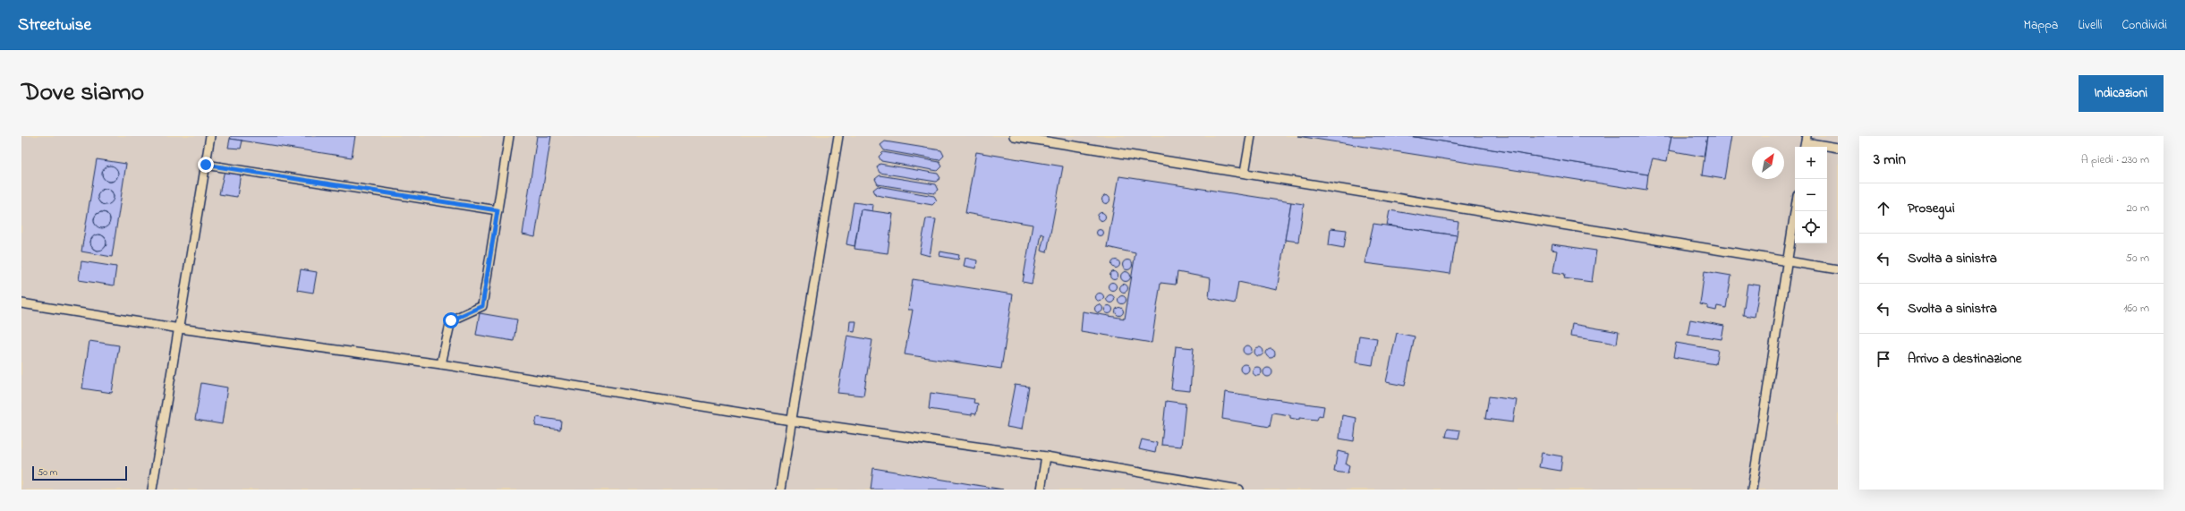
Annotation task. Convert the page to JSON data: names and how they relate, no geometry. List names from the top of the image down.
{
  "scale_bar": "50 m",
  "north": "top right",
  "page": {
    "header": "Streetwise",
    "nav": ["Mappa", "Livelli", "Condividi"],
    "title": "Dove siamo",
    "buttons": "Indicazioni",
    "heading": ["3 min", "A piedi · 230 m"],
    "map_buttons": ["+", "−"],
    "list": [
      ["Prosegui", "20 m"],
      ["Svolta a sinistra", "50 m"],
      ["Svolta a sinistra", "160 m"],
      "Arrivo a destinazione"
    ],
    "scale": "50 m"
  }
}
